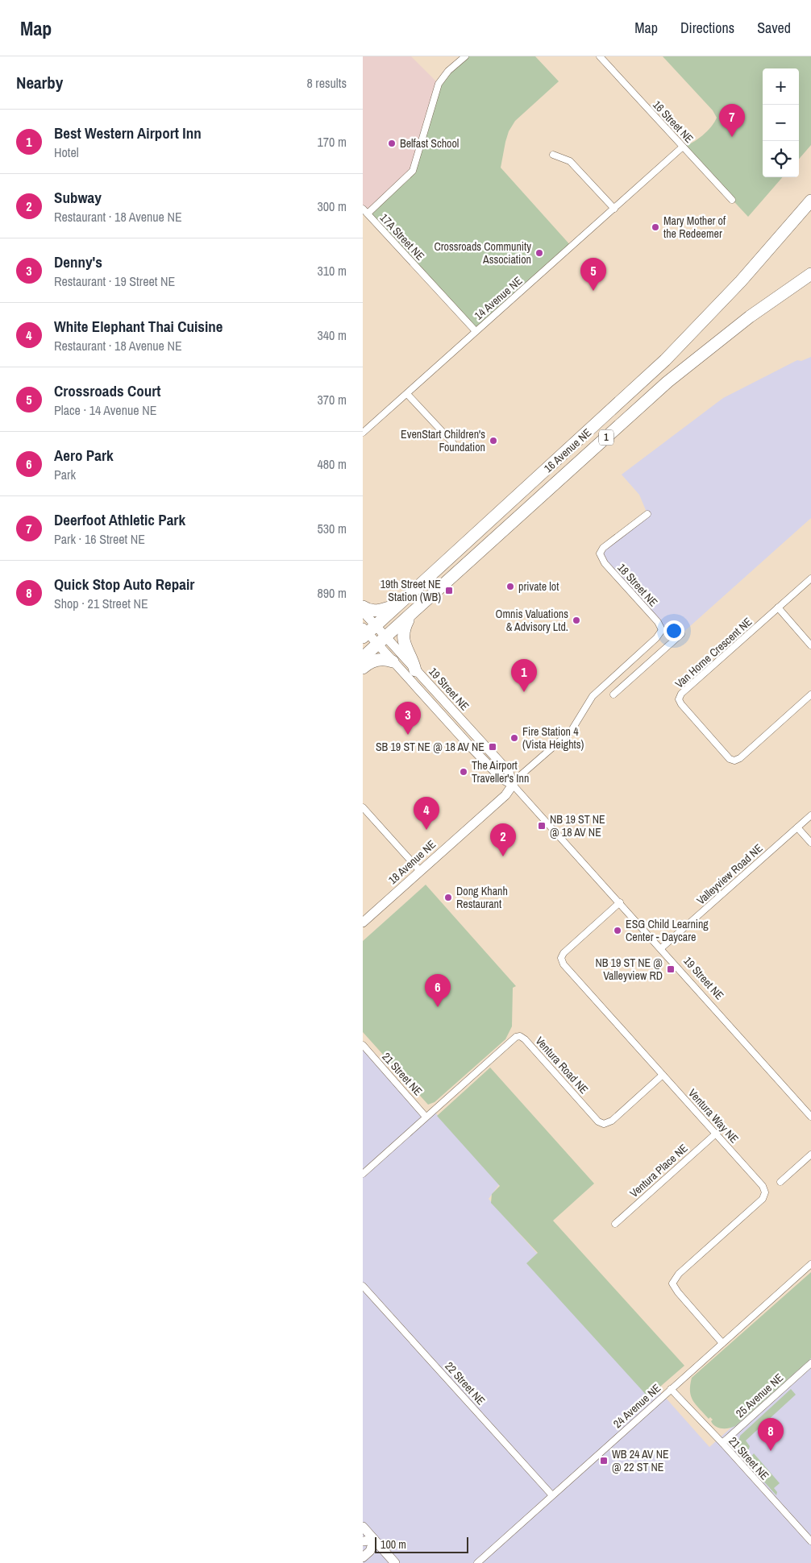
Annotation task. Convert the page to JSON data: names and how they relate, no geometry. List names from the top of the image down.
{
  "streets": {
    "highway": ["1", "16 Avenue NE"],
    "street": [
      "16 Street NE",
      "17A Street NE",
      "14 Avenue NE",
      "18 Street NE",
      "Van Horne Crescent NE",
      "19 Street NE",
      "18 Avenue NE",
      "Valleyview Road NE",
      "Ventura Road NE",
      "21 Street NE",
      "Ventura Way NE",
      "Ventura Place NE",
      "22 Street NE",
      "25 Avenue NE",
      "24 Avenue NE"
    ]
  },
  "crossings": [
    ["16 Street NE", "14 Avenue NE"],
    ["17A Street NE", "14 Avenue NE"],
    ["16 Avenue NE", "19 Street NE"],
    ["18 Street NE", "18 Avenue NE"],
    ["19 Street NE", "18 Avenue NE"],
    ["19 Street NE", "Valleyview Road NE"],
    ["19 Street NE", "Ventura Way NE"],
    ["Ventura Road NE", "21 Street NE"],
    ["Ventura Road NE", "Ventura Way NE"],
    ["21 Street NE", "25 Avenue NE"],
    ["21 Street NE", "24 Avenue NE"],
    ["Ventura Way NE", "Ventura Place NE"],
    ["Ventura Way NE", "24 Avenue NE"],
    ["22 Street NE", "24 Avenue NE"]
  ],
  "places": {
    "other": [
      "Belfast School",
      "Mary Mother of the Redeemer",
      "Crossroads Community Association",
      "EvenStart Children's Foundation",
      "private lot",
      "Omnis Valuations & Advisory Ltd.",
      "Fire Station 4 (Vista Heights)",
      "The Airport Traveller's Inn",
      "Dong Khanh Restaurant",
      "ESG Child Learning Center - Daycare"
    ],
    "transit": [
      "19th Street NE Station (WB)",
      "SB 19 ST NE @ 18 AV NE",
      "NB 19 ST NE @ 18 AV NE",
      "NB 19 ST NE @ Valleyview RD",
      "WB 24 AV NE @ 22 ST NE"
    ]
  },
  "scale_bar": "100 m",
  "page": {
    "header": "Map",
    "nav": ["Map", "Directions", "Saved"],
    "heading": ["Nearby", "8 results"],
    "map_buttons": ["+", "−"],
    "pins": [
      "7",
      "5",
      "1",
      "3",
      "4",
      "2",
      "6",
      "8"
    ],
    "list": [
      {
        "mark": "1",
        "name": "Best Western Airport Inn",
        "note": "Hotel",
        "value": "170 m"
      },
      {
        "mark": "2",
        "name": "Subway",
        "note": "Restaurant · 18 Avenue NE",
        "value": "300 m"
      },
      {
        "mark": "3",
        "name": "Denny's",
        "note": "Restaurant · 19 Street NE",
        "value": "310 m"
      },
      {
        "mark": "4",
        "name": "White Elephant Thai Cuisine",
        "note": "Restaurant · 18 Avenue NE",
        "value": "340 m"
      },
      {
        "mark": "5",
        "name": "Crossroads Court",
        "note": "Place · 14 Avenue NE",
        "value": "370 m"
      },
      {
        "mark": "6",
        "name": "Aero Park",
        "note": "Park",
        "value": "480 m"
      },
      {
        "mark": "7",
        "name": "Deerfoot Athletic Park",
        "note": "Park · 16 Street NE",
        "value": "530 m"
      },
      {
        "mark": "8",
        "name": "Quick Stop Auto Repair",
        "note": "Shop · 21 Street NE",
        "value": "890 m"
      }
    ],
    "scale": "100 m"
  }
}
